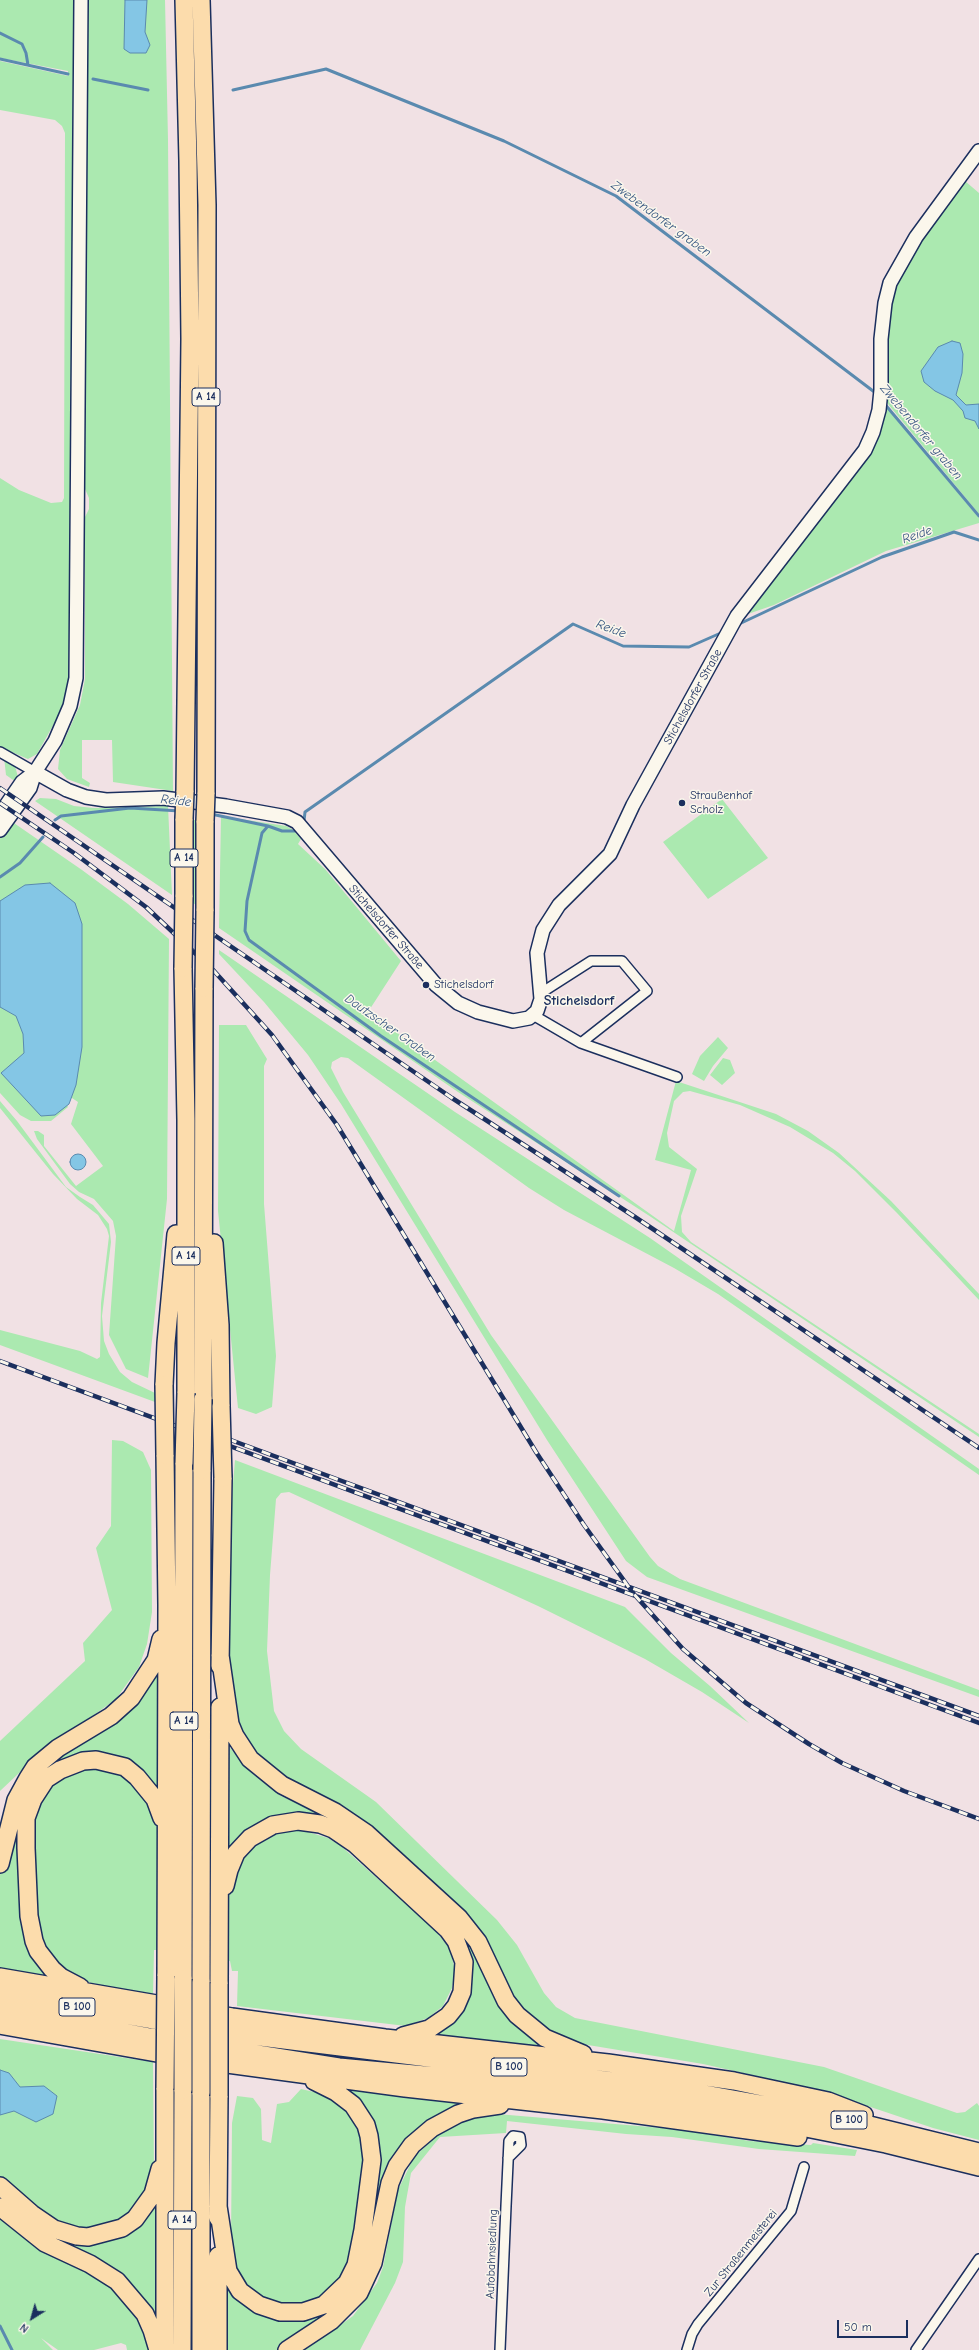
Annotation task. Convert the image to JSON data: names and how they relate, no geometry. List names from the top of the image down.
{
  "streets": {
    "highway": ["A 14", "B 100"],
    "street": ["Stichelsdorfer Straße", "Zur Straßenmeisterei", "Autobahnsiedlung"]
  },
  "districts": ["Stichelsdorf"],
  "water": ["Zwebendorfer graben", "Reide", "Dautzscher Graben"],
  "places": ["Straußenhof Scholz", "Stichelsdorf"],
  "scale_bar": "50 m",
  "north": "bottom left"
}
